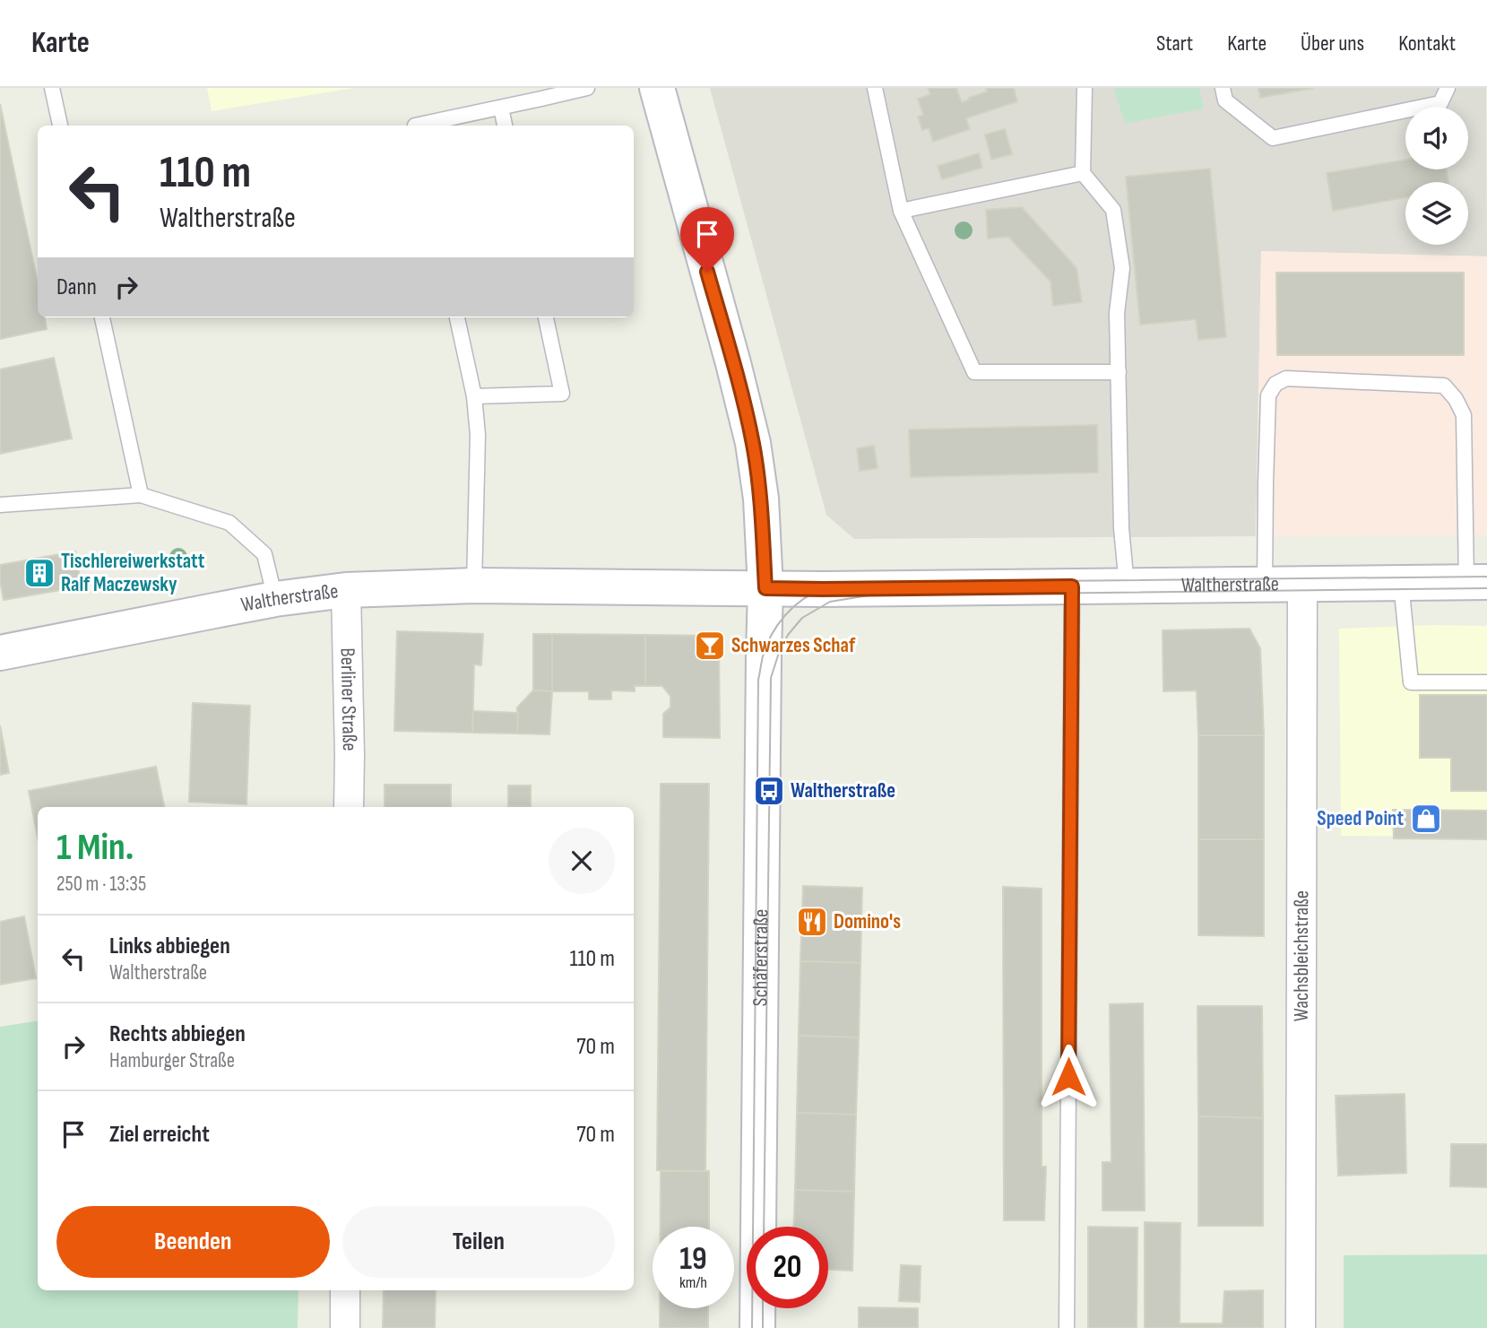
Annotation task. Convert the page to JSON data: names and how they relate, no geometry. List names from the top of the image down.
{
  "streets": {
    "main road": ["Waltherstraße", "Schäferstraße"],
    "street": ["Berliner Straße", "Wachsbleichstraße"]
  },
  "crossings": [
    ["Waltherstraße", "Berliner Straße"],
    ["Waltherstraße", "Wachsbleichstraße"],
    ["Waltherstraße", "Schäferstraße"]
  ],
  "places": {
    "building": ["Tischlereiwerkstatt Ralf Maczewsky"],
    "bar": ["Schwarzes Schaf"],
    "bus stop": ["Waltherstraße"],
    "shop": ["Speed Point"],
    "restaurant": ["Domino's"]
  },
  "page": {
    "header": "Karte",
    "nav": [
      "Start",
      "Karte",
      "Über uns",
      "Kontakt"
    ],
    "turn": ["110 m", "Waltherstraße"],
    "then": "Dann",
    "heading": ["1 Min.", "250 m · 13:35"],
    "list": [
      {
        "name": "Links abbiegen",
        "note": "Waltherstraße",
        "value": "110 m"
      },
      {
        "name": "Rechts abbiegen",
        "note": "Hamburger Straße",
        "value": "70 m"
      },
      {
        "name": "Ziel erreicht",
        "value": "70 m"
      }
    ],
    "buttons": ["Beenden", "Teilen"],
    "speed": "19 km/h",
    "limit": "20"
  }
}
